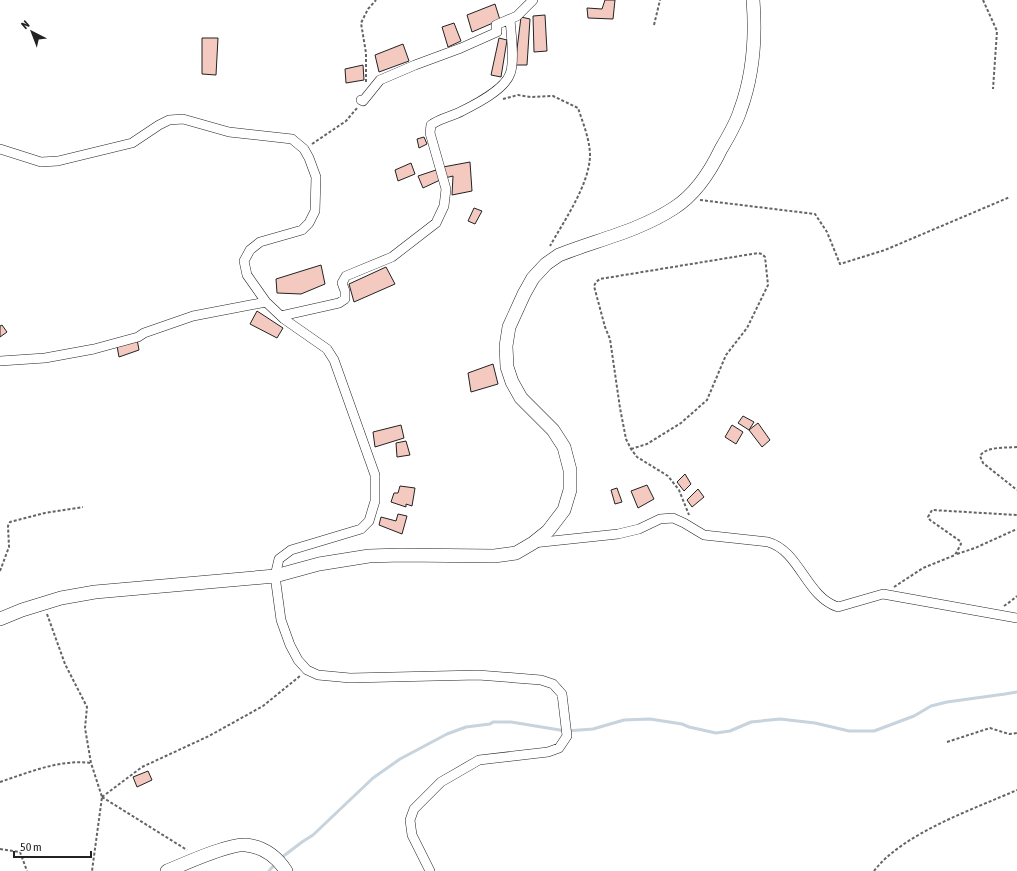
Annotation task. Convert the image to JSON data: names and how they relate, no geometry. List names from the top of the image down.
{
  "scale_bar": "50 m",
  "north": "top left"
}
